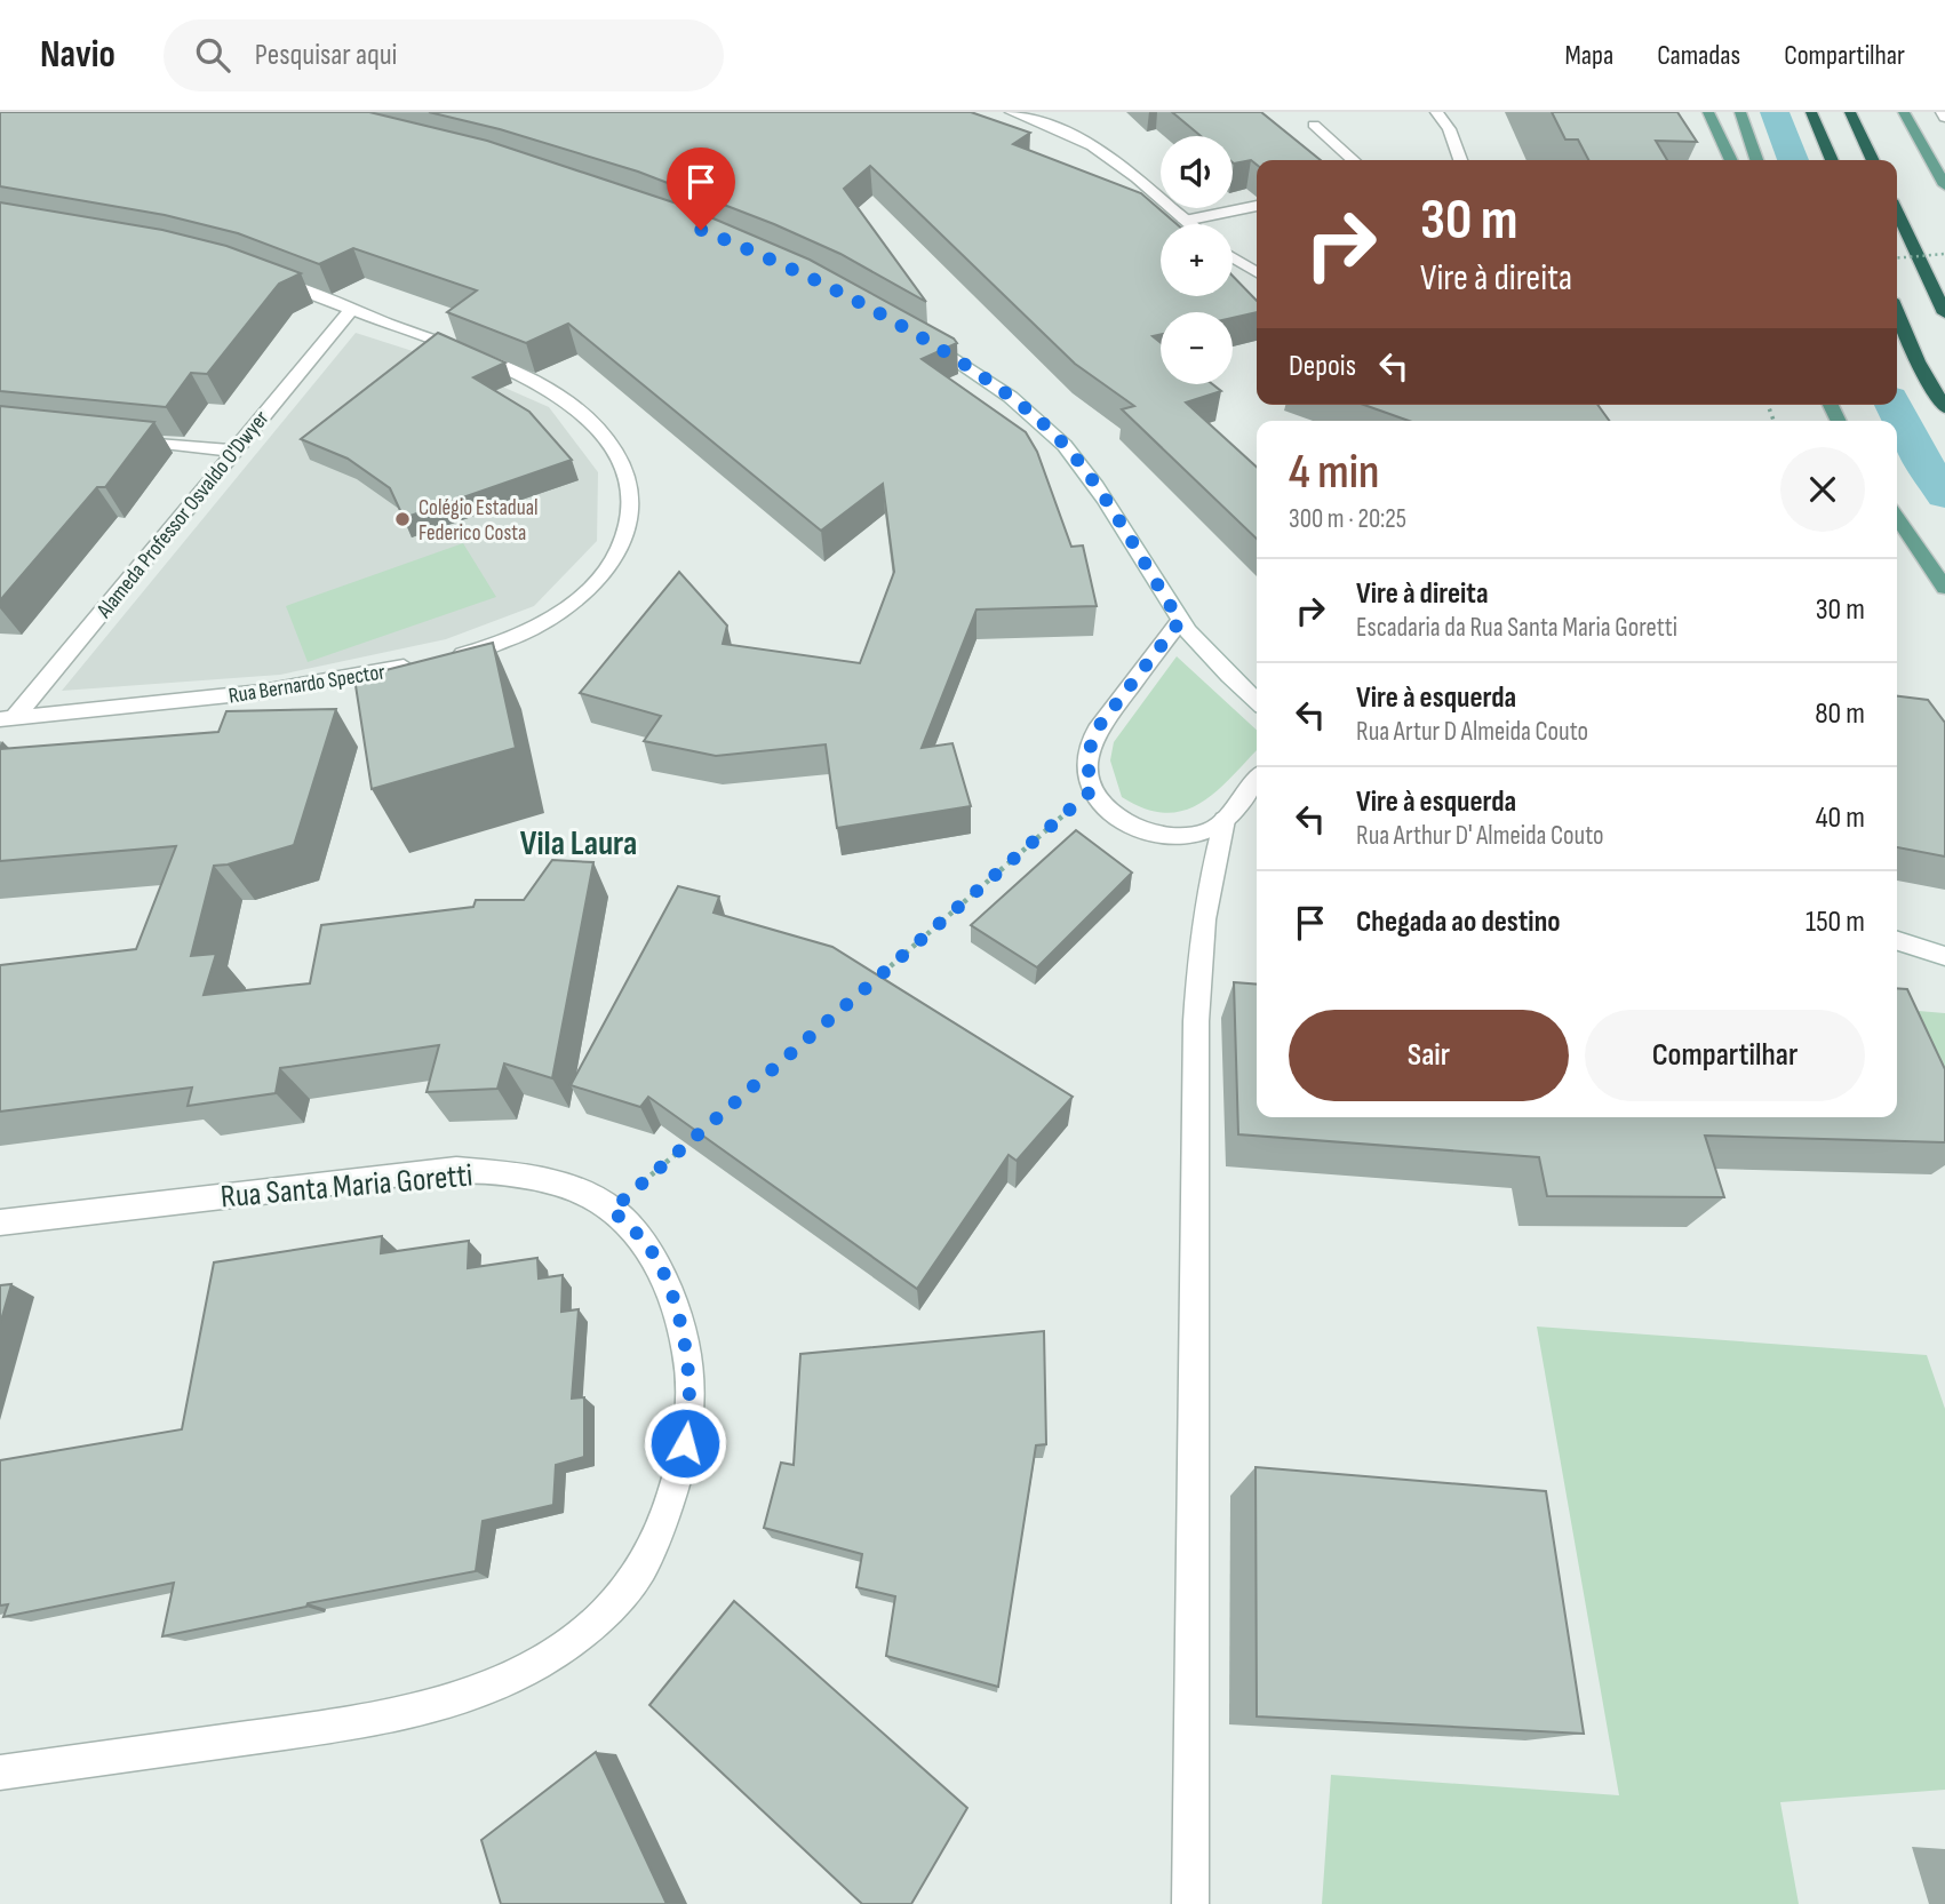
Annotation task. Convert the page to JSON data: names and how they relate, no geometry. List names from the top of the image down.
{
  "streets": {
    "street": ["Alameda Professor Osvaldo O'Dwyer", "Rua Bernardo Spector", "Rua Santa Maria Goretti"]
  },
  "crossings": [
    ["Alameda Professor Osvaldo O'Dwyer", "Rua Bernardo Spector"]
  ],
  "districts": ["Vila Laura"],
  "places": ["Colégio Estadual Federico Costa"],
  "page": {
    "header": "Navio",
    "search": "Pesquisar aqui",
    "nav": ["Mapa", "Camadas", "Compartilhar"],
    "map_buttons": ["+", "−"],
    "turn": ["30 m", "Vire à direita"],
    "then": "Depois",
    "heading": ["4 min", "300 m · 20:25"],
    "list": [
      {
        "name": "Vire à direita",
        "note": "Escadaria da Rua Santa Maria Goretti",
        "value": "30 m"
      },
      {
        "name": "Vire à esquerda",
        "note": "Rua Artur D Almeida Couto",
        "value": "80 m"
      },
      {
        "name": "Vire à esquerda",
        "note": "Rua Arthur D' Almeida Couto",
        "value": "40 m"
      },
      {
        "name": "Chegada ao destino",
        "value": "150 m"
      }
    ],
    "buttons": ["Sair", "Compartilhar"]
  }
}
